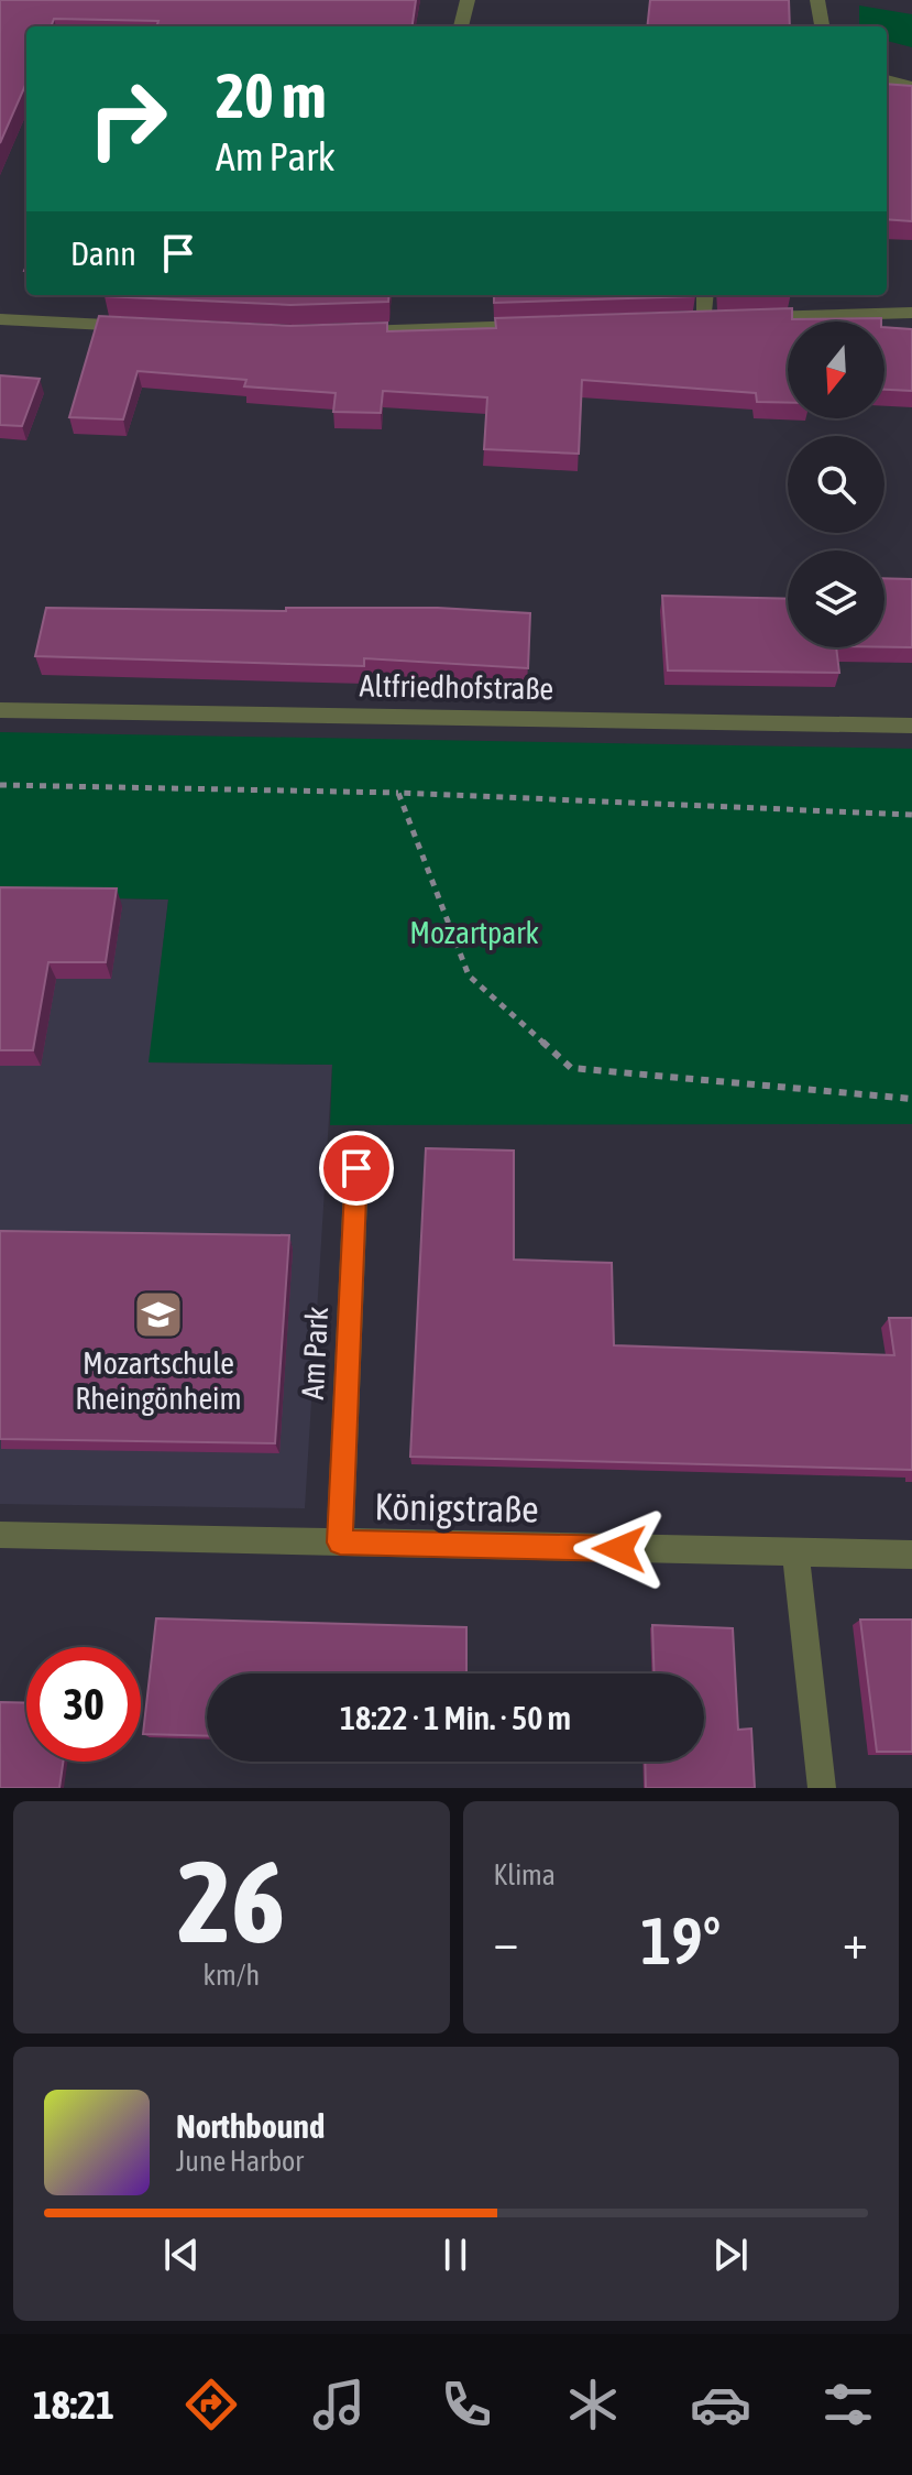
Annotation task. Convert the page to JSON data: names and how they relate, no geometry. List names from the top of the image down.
{
  "streets": {
    "street": ["Altfriedhofstraße", "Am Park", "Königstraße"]
  },
  "crossings": [
    ["Am Park", "Königstraße"]
  ],
  "parks": ["Mozartpark"],
  "places": {
    "school or university": ["Mozartschule Rheingönheim"]
  },
  "north": "bottom",
  "page": {
    "turn": ["20 m", "Am Park"],
    "then": "Dann",
    "limit": "30",
    "trip": "18:22 · 1 Min. · 50 m",
    "tile": [
      ["26", "km/h"],
      "Klima"
    ],
    "heat": ["−", "19°", "+"],
    "song": ["Northbound", "June Harbor"],
    "tabs": "18:21"
  }
}
